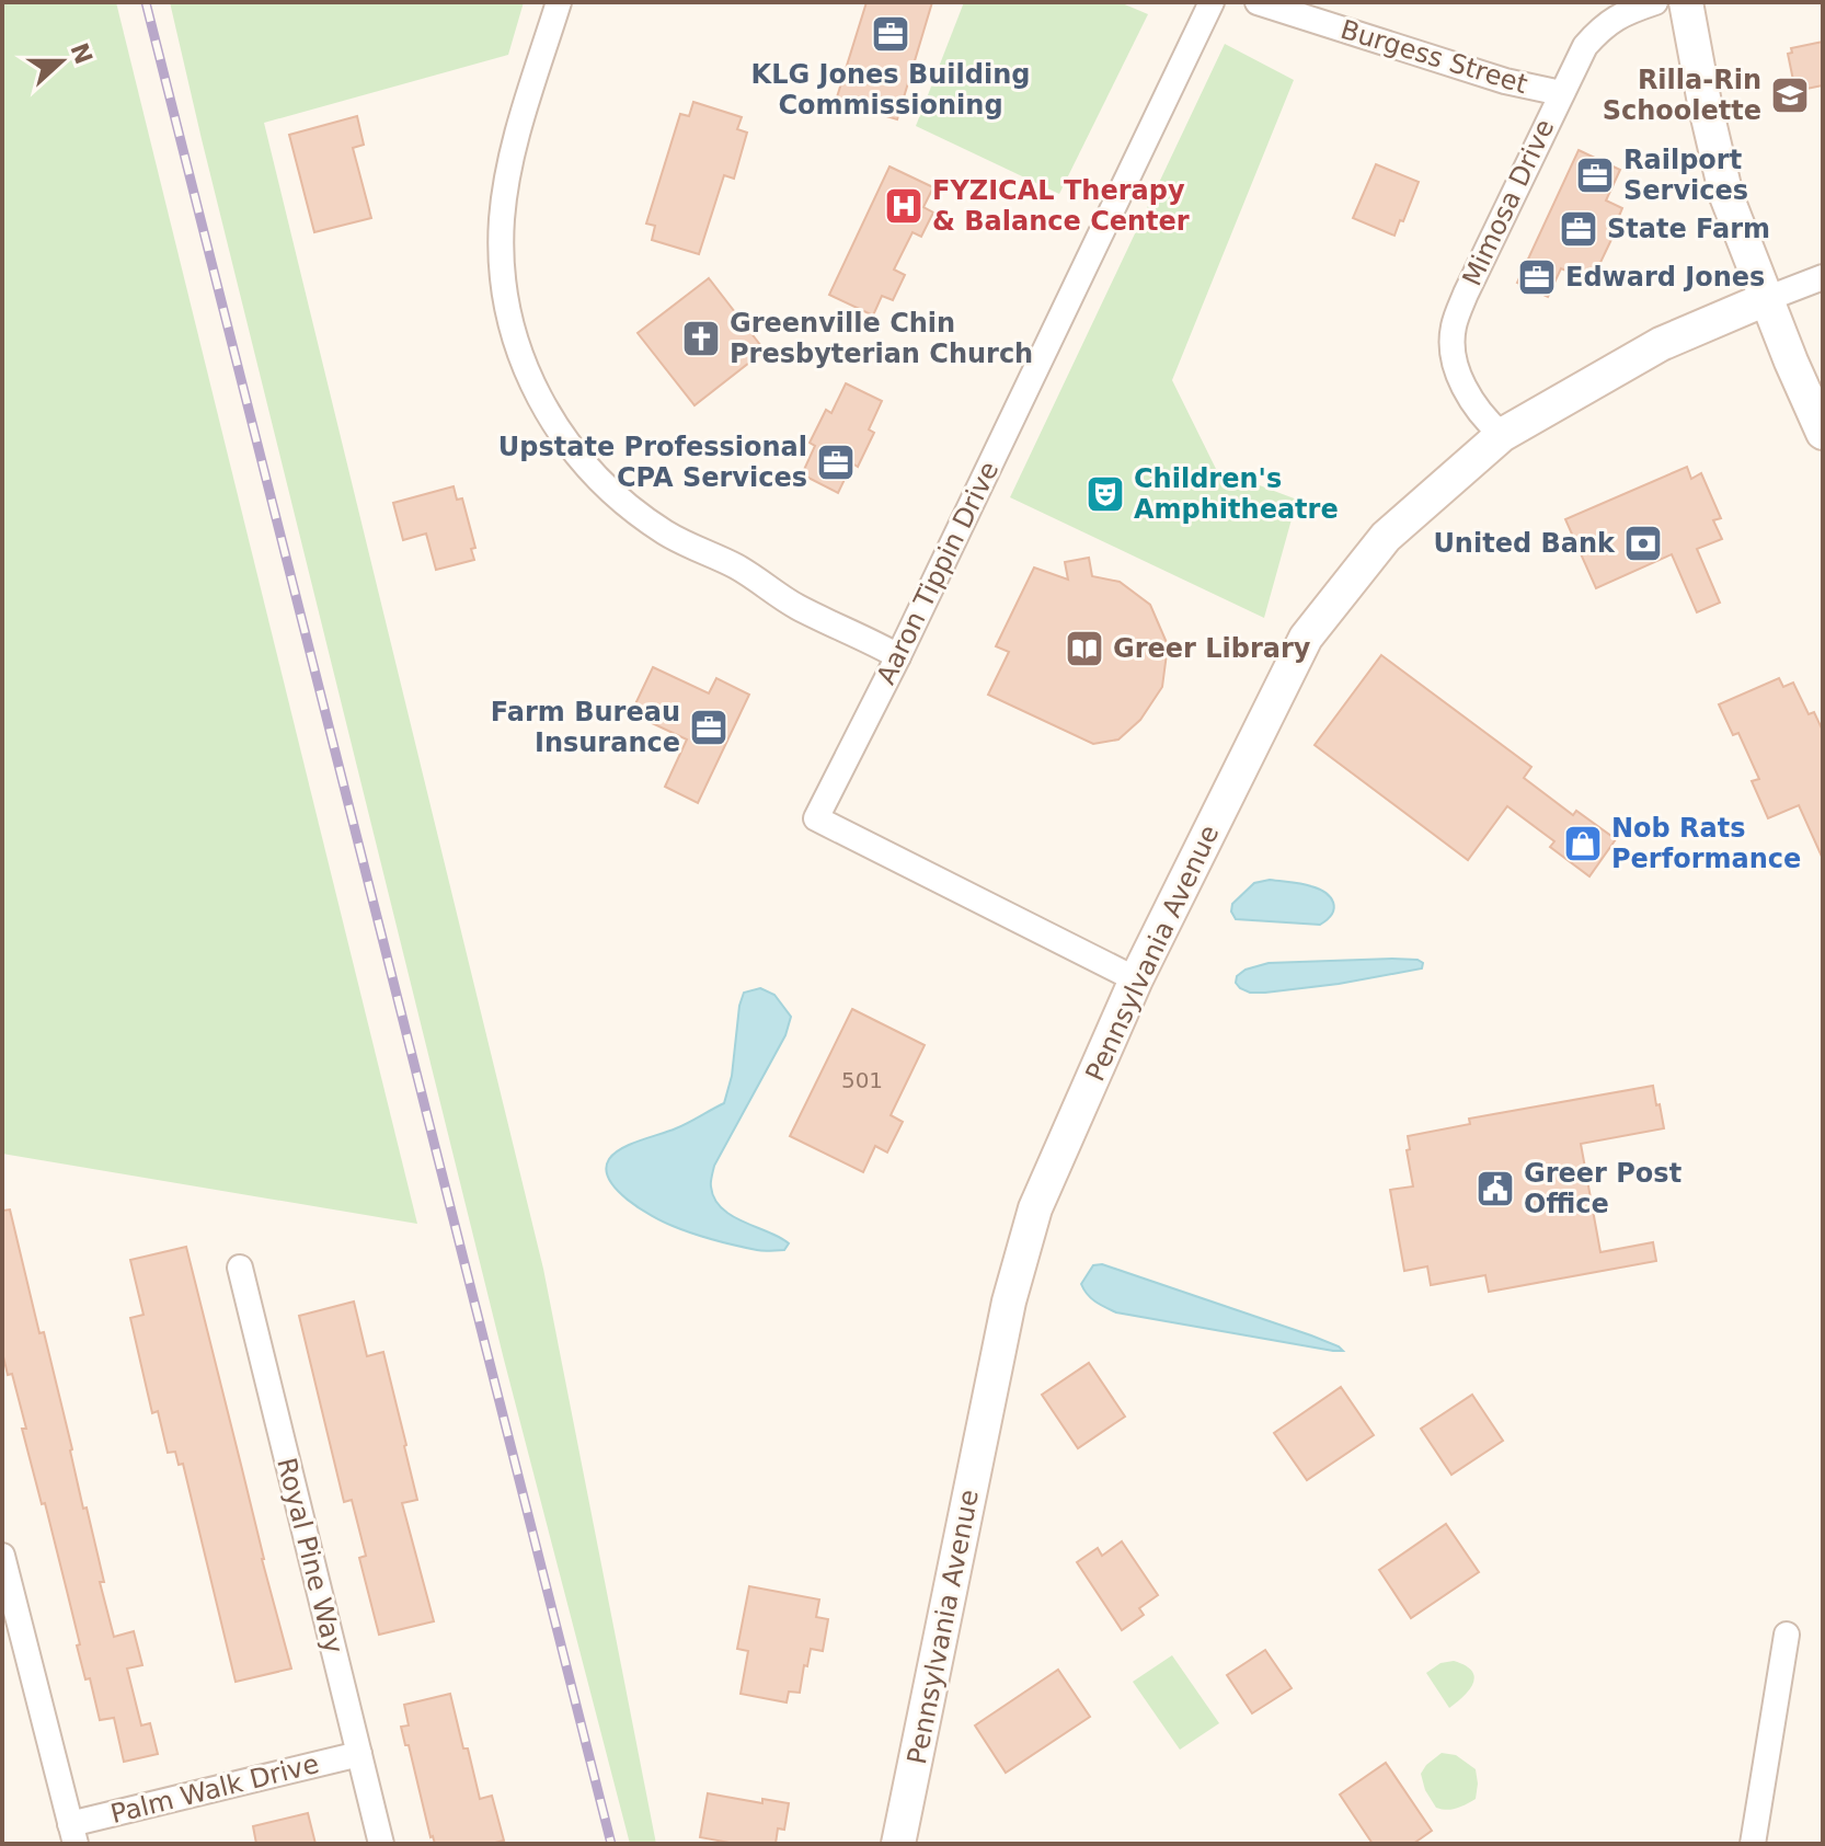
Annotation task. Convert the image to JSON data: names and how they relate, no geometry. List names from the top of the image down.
{
  "streets": {
    "street": [
      "Burgess Street",
      "Mimosa Drive",
      "Aaron Tippin Drive",
      "Pennsylvania Avenue",
      "Royal Pine Way",
      "Palm Walk Drive"
    ]
  },
  "crossings": [
    ["Burgess Street", "Mimosa Drive"],
    ["Mimosa Drive", "Pennsylvania Avenue"],
    ["Aaron Tippin Drive", "Pennsylvania Avenue"],
    ["Royal Pine Way", "Palm Walk Drive"]
  ],
  "places": {
    "office": [
      "KLG Jones Building Commissioning",
      "Railport Services",
      "State Farm",
      "Edward Jones",
      "Upstate Professional CPA Services",
      "Farm Bureau Insurance"
    ],
    "school or university": ["Rilla-Rin Schoolette"],
    "hospital": ["FYZICAL Therapy & Balance Center"],
    "church": ["Greenville Chin Presbyterian Church"],
    "theatre": ["Children's Amphitheatre"],
    "bank": ["United Bank"],
    "library": ["Greer Library"],
    "shop": ["Nob Rats Performance"],
    "public building": ["Greer Post Office"]
  },
  "house_numbers": ["501"],
  "north": "right"
}
